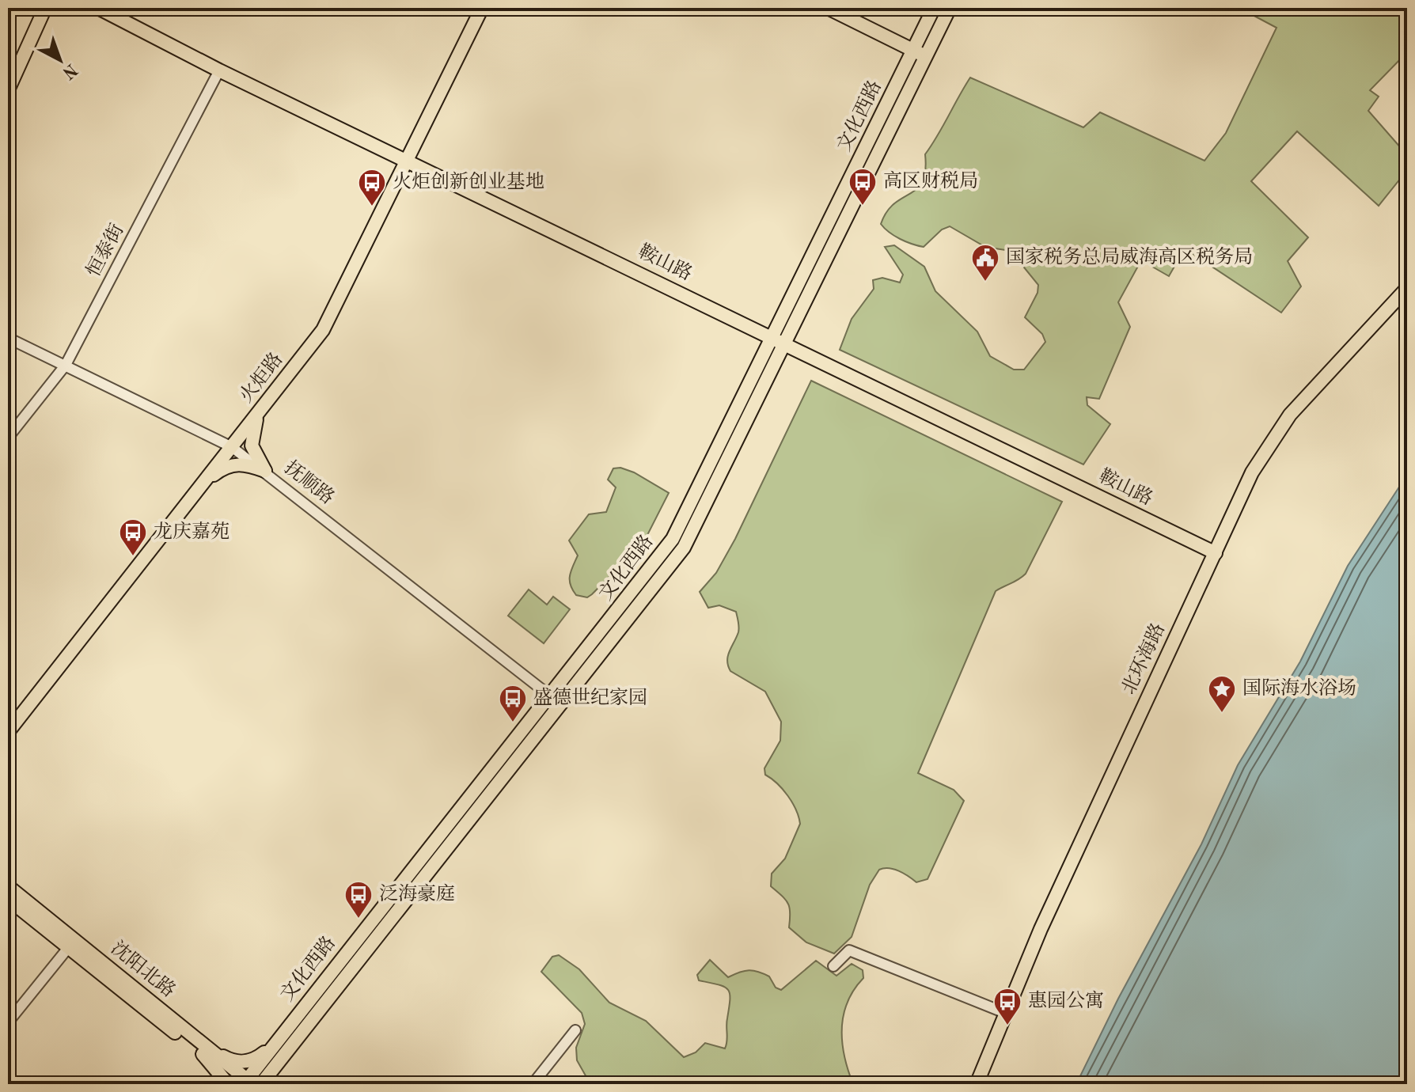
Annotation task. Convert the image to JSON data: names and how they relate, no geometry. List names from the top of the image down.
{
  "streets": {
    "main road": [
      "文化西路",
      "鞍山路",
      "火炬路",
      "北环海路",
      "沈阳北路"
    ],
    "street": ["恒泰街", "抚顺路"]
  },
  "crossings": [
    ["文化西路", "鞍山路"],
    ["文化西路", "抚顺路"],
    ["文化西路", "沈阳北路"],
    ["恒泰街", "鞍山路"],
    ["恒泰街", "抚顺路"],
    ["鞍山路", "火炬路"],
    ["鞍山路", "北环海路"],
    ["火炬路", "抚顺路"]
  ],
  "places": {
    "bus stop": [
      "高区财税局",
      "火炬创新创业基地",
      "龙庆嘉苑",
      "盛德世纪家园",
      "泛海豪庭",
      "惠园公寓"
    ],
    "public building": ["国家税务总局威海高区税务局"],
    "place": ["国际海水浴场"]
  },
  "north": "bottom right"
}
